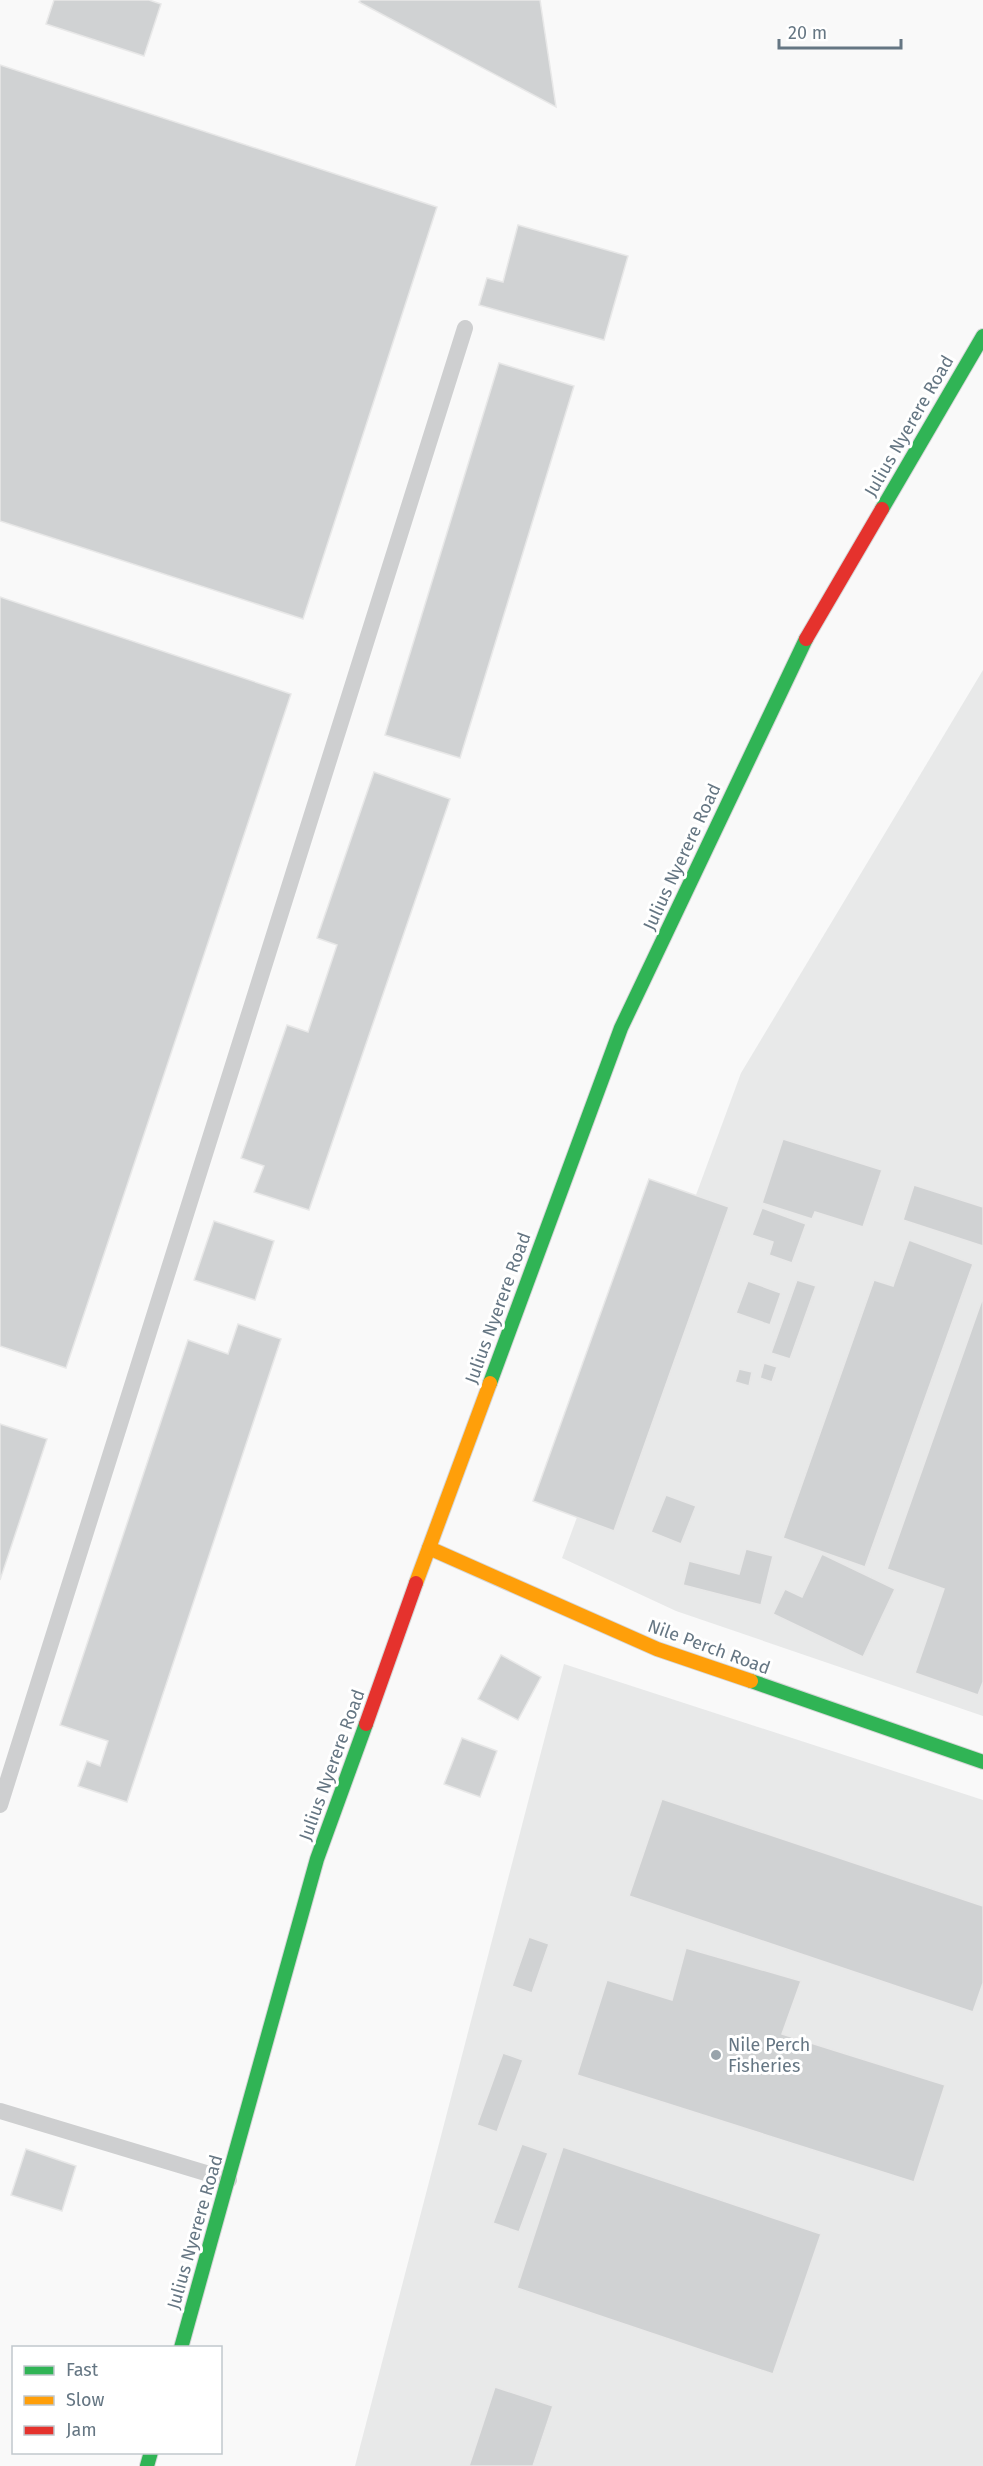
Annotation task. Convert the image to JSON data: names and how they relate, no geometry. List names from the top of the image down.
{
  "streets": {
    "main road": ["Julius Nyerere Road", "Nile Perch Road"]
  },
  "crossings": [
    ["Julius Nyerere Road", "Nile Perch Road"]
  ],
  "places": ["Nile Perch Fisheries"],
  "legend": ["Fast", "Slow", "Jam"],
  "scale_bar": "20 m"
}
